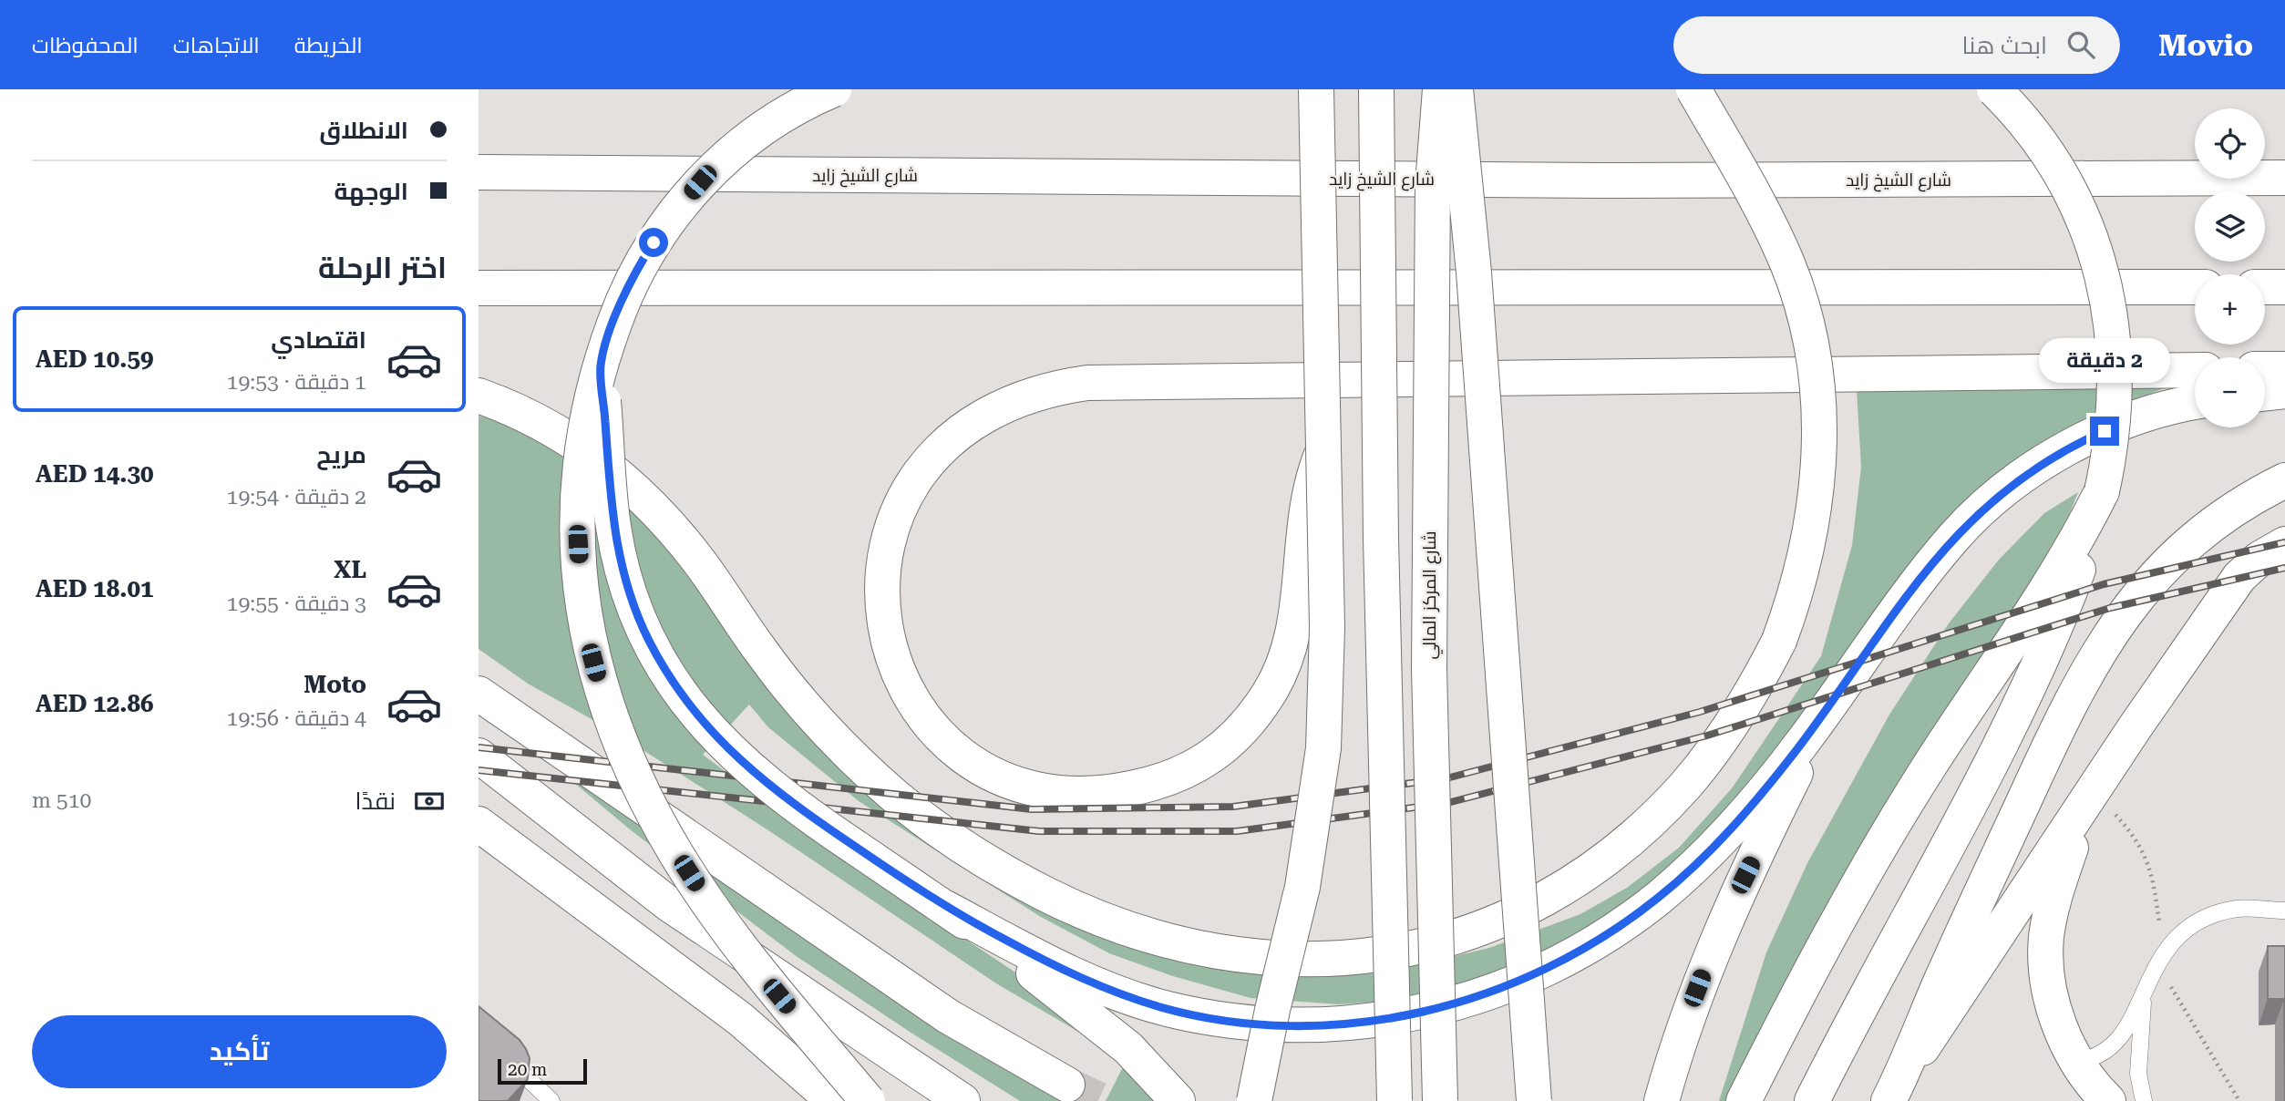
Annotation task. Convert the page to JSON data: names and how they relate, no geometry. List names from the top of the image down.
{
  "streets": {
    "main road": ["شارع الشيخ زايد", "شارع المركز المالي"]
  },
  "scale_bar": "20 m",
  "page": {
    "header": "Movio",
    "search": "ابحث هنا",
    "nav": ["الخريطة", "الاتجاهات", "المحفوظات"],
    "banner": ["الانطلاق", "الوجهة"],
    "map_buttons": ["+", "−"],
    "heading": "اختر الرحلة",
    "list": [
      {
        "name": "اقتصادي",
        "note": "1 دقيقة · 19:53",
        "value": "AED 10.59"
      },
      {
        "name": "مريح",
        "note": "2 دقيقة · 19:54",
        "value": "AED 14.30"
      },
      {
        "name": "XL",
        "note": "3 دقيقة · 19:55",
        "value": "AED 18.01"
      },
      {
        "name": "Moto",
        "note": "4 دقيقة · 19:56",
        "value": "AED 12.86"
      }
    ],
    "bubble": "2 دقيقة",
    "pay": ["نقدًا", "510 m"],
    "buttons": "تأكيد",
    "scale": "20 m"
  }
}
